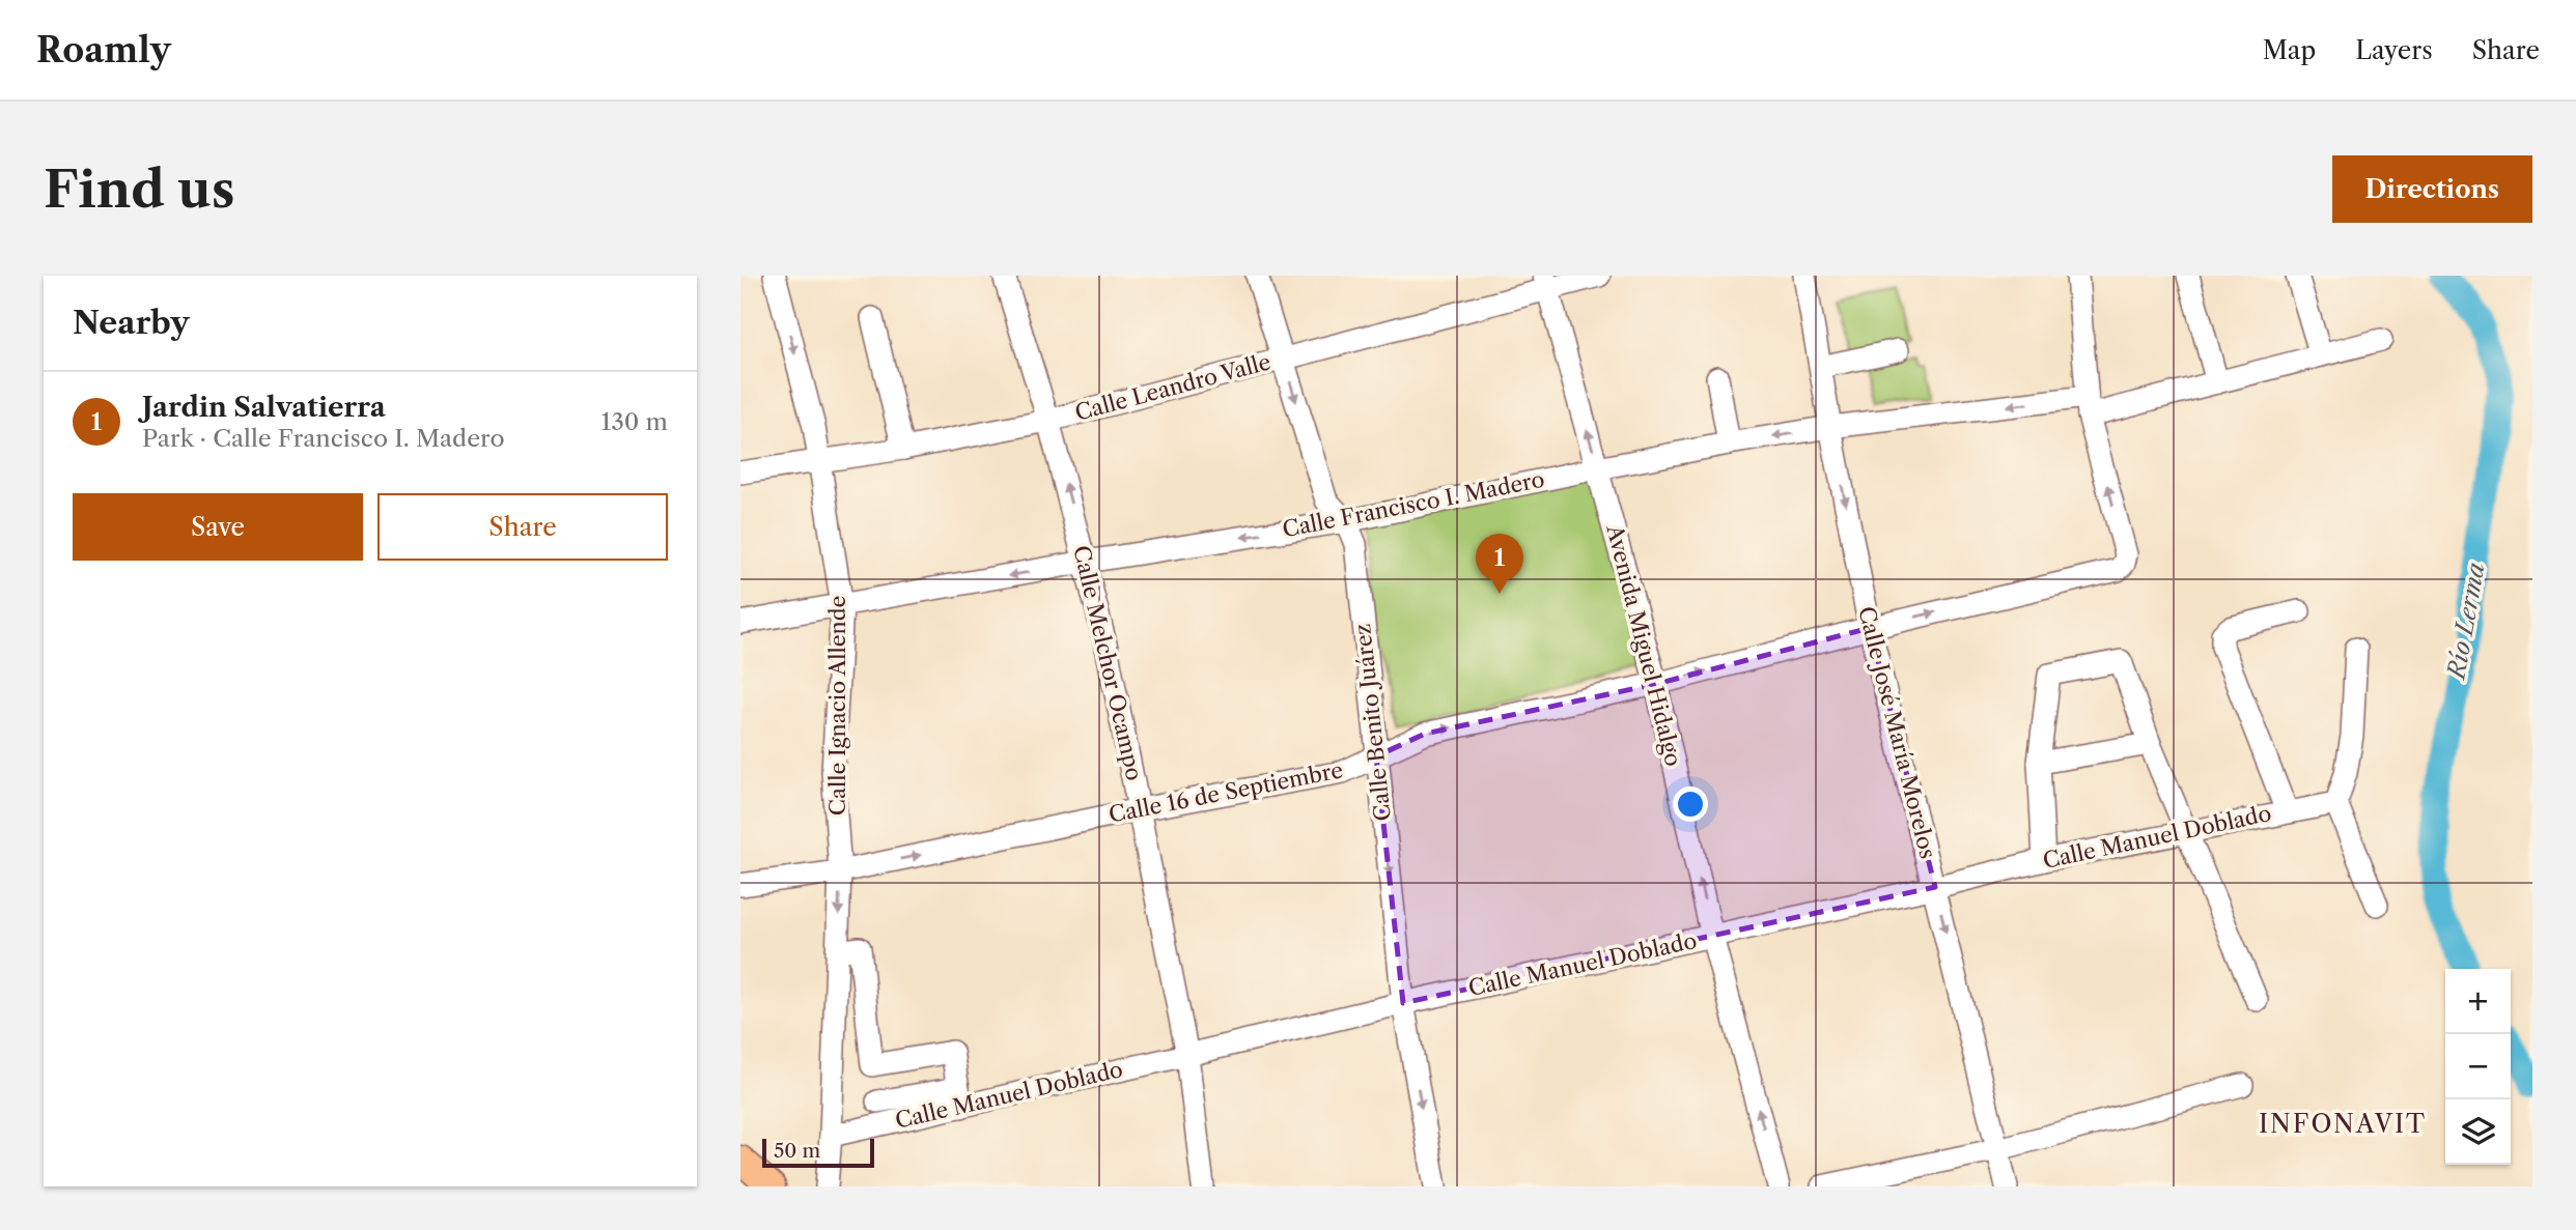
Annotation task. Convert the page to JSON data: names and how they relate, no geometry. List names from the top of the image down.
{
  "streets": {
    "street": [
      "Calle Leandro Valle",
      "Calle Francisco I. Madero",
      "Avenida Miguel Hidalgo",
      "Calle Melchor Ocampo",
      "Calle Ignacio Allende",
      "Calle Benito Juárez",
      "Calle José María Morelos",
      "Calle 16 de Septiembre",
      "Calle Manuel Doblado"
    ]
  },
  "crossings": [
    ["Calle Leandro Valle", "Avenida Miguel Hidalgo"],
    ["Calle Leandro Valle", "Calle Melchor Ocampo"],
    ["Calle Leandro Valle", "Calle Ignacio Allende"],
    ["Calle Leandro Valle", "Calle Benito Juárez"],
    ["Calle Francisco I. Madero", "Avenida Miguel Hidalgo"],
    ["Calle Francisco I. Madero", "Calle Melchor Ocampo"],
    ["Calle Francisco I. Madero", "Calle Ignacio Allende"],
    ["Calle Francisco I. Madero", "Calle Benito Juárez"],
    ["Calle Francisco I. Madero", "Calle José María Morelos"],
    ["Calle Francisco I. Madero", "Calle 16 de Septiembre"],
    ["Avenida Miguel Hidalgo", "Calle 16 de Septiembre"],
    ["Avenida Miguel Hidalgo", "Calle Manuel Doblado"],
    ["Calle Melchor Ocampo", "Calle 16 de Septiembre"],
    ["Calle Melchor Ocampo", "Calle Manuel Doblado"],
    ["Calle Ignacio Allende", "Calle 16 de Septiembre"],
    ["Calle Ignacio Allende", "Calle Manuel Doblado"],
    ["Calle Benito Juárez", "Calle 16 de Septiembre"],
    ["Calle Benito Juárez", "Calle Manuel Doblado"],
    ["Calle José María Morelos", "Calle 16 de Septiembre"],
    ["Calle José María Morelos", "Calle Manuel Doblado"]
  ],
  "one_way": [
    "Calle Francisco I. Madero",
    "Avenida Miguel Hidalgo",
    "Calle Benito Juárez",
    "Calle José María Morelos",
    "Calle 16 de Septiembre"
  ],
  "districts": ["INFONAVIT"],
  "water": ["Río Lerma"],
  "scale_bar": "50 m",
  "page": {
    "header": "Roamly",
    "nav": ["Map", "Layers", "Share"],
    "buttons": [
      "Directions",
      ["Save", "Share"]
    ],
    "title": "Find us",
    "heading": "Nearby",
    "list": [
      {
        "mark": "1",
        "name": "Jardin Salvatierra",
        "note": "Park · Calle Francisco I. Madero",
        "value": "130 m"
      }
    ],
    "pins": "1",
    "map_buttons": ["+", "−"],
    "scale": "50 m"
  }
}
